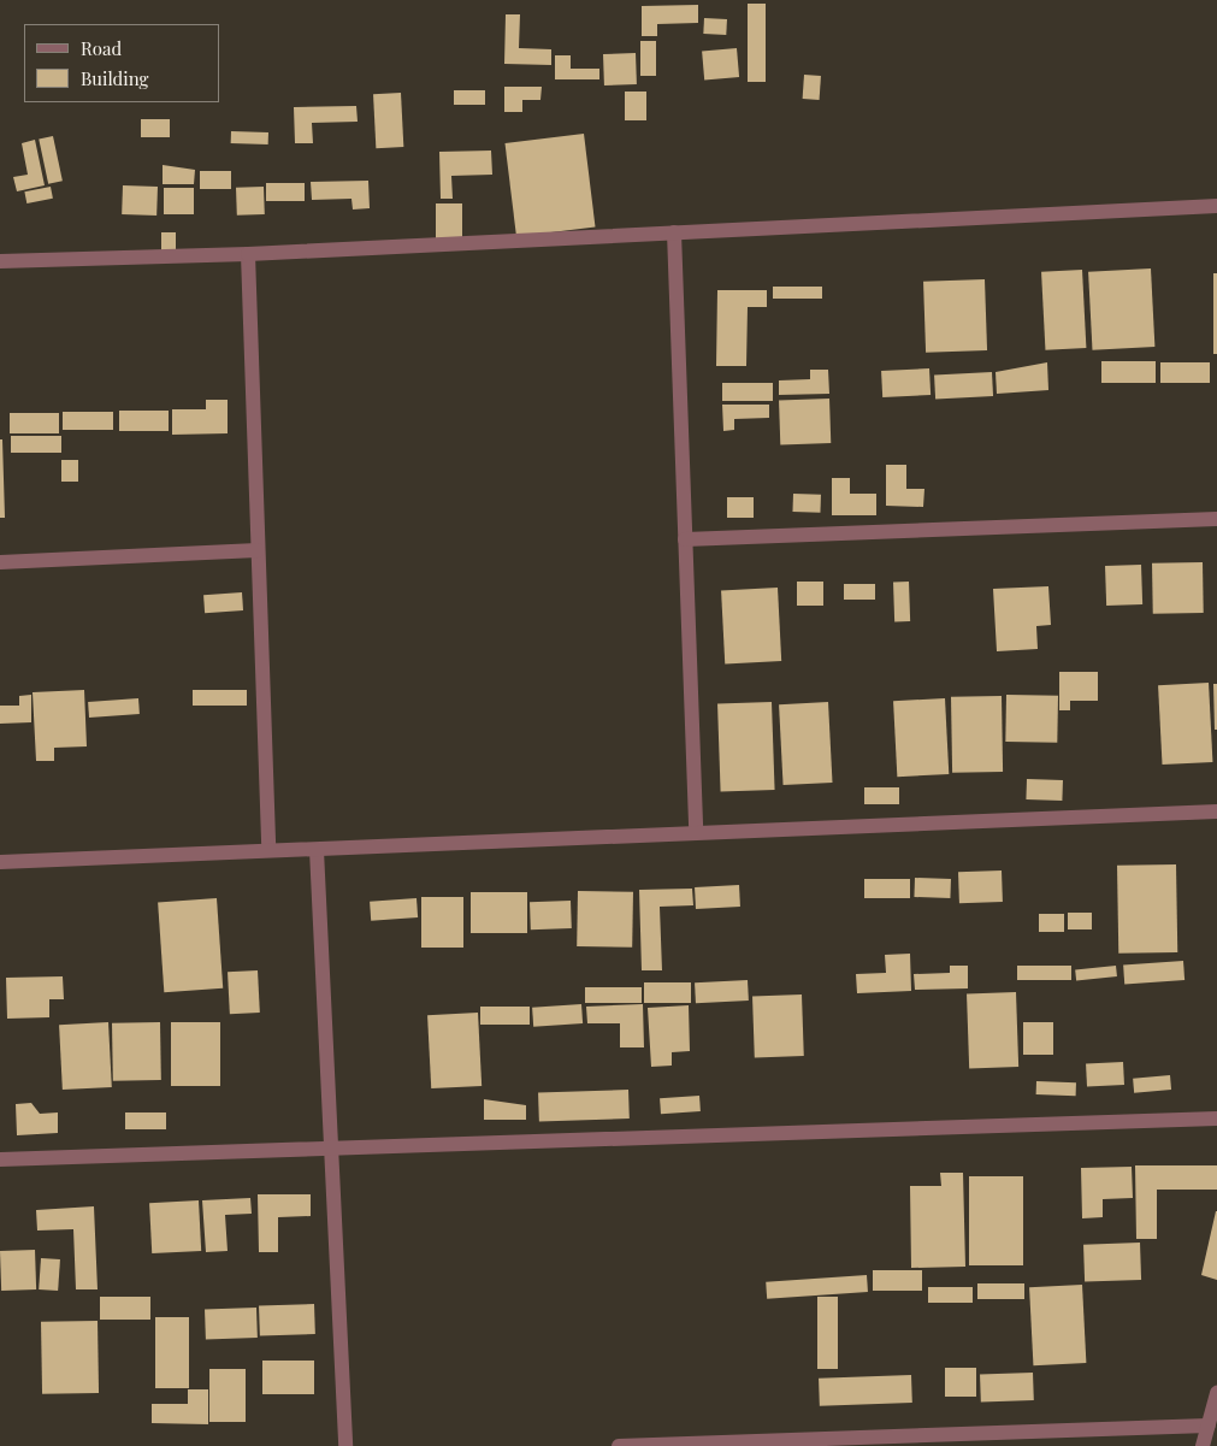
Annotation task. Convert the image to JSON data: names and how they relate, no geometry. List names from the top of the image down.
{
  "legend": ["Road", "Building"]
}
